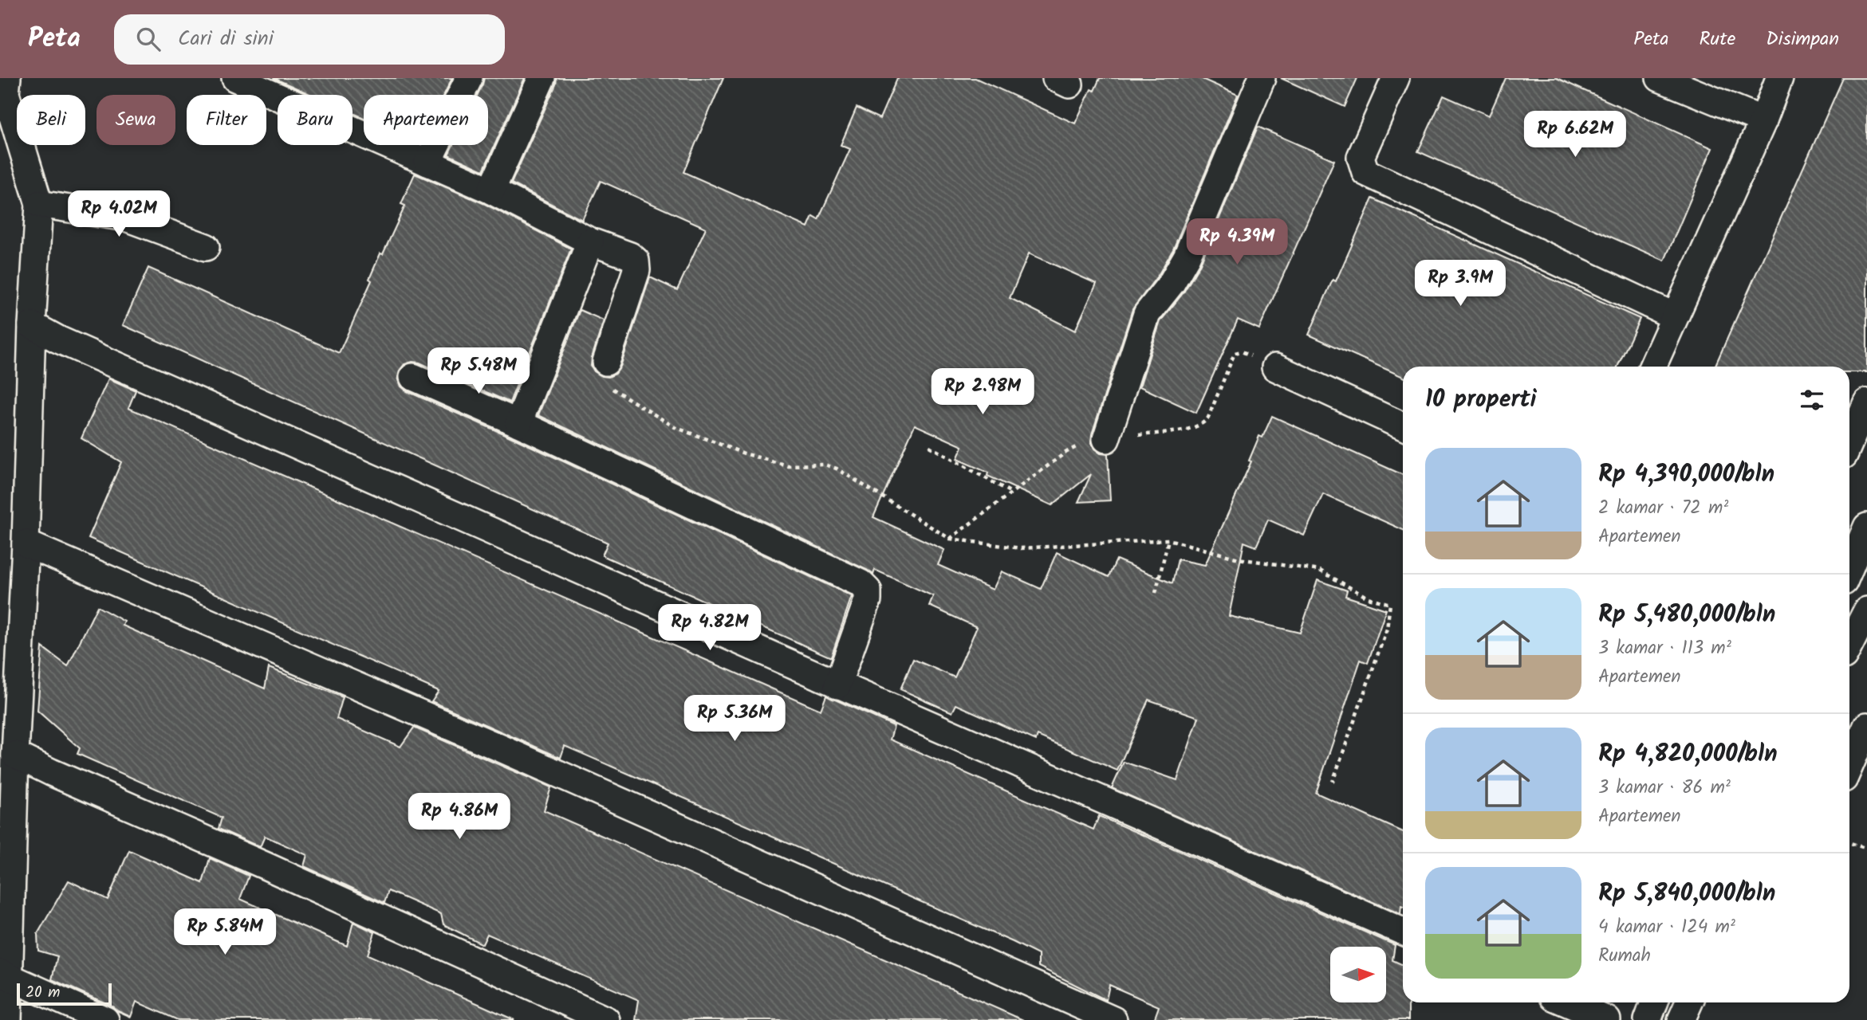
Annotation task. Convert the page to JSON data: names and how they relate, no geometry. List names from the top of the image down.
{
  "scale_bar": "20 m",
  "north": "right",
  "page": {
    "header": "Peta",
    "search": "Cari di sini",
    "nav": ["Peta", "Rute", "Disimpan"],
    "chip": [
      "Beli",
      "Sewa",
      "Filter",
      "Baru",
      "Apartemen"
    ],
    "price": [
      "Rp 6.62M",
      "Rp 4.02M",
      "Rp 4.39M",
      "Rp 3.9M",
      "Rp 5.48M",
      "Rp 2.98M",
      "Rp 4.82M",
      "Rp 5.36M",
      "Rp 4.86M",
      "Rp 5.84M"
    ],
    "heading": "10 properti",
    "list": [
      {
        "name": "Rp 4,390,000/bln",
        "note": "2 kamar · 72 m² · Apartemen"
      },
      {
        "name": "Rp 5,480,000/bln",
        "note": "3 kamar · 113 m² · Apartemen"
      },
      {
        "name": "Rp 4,820,000/bln",
        "note": "3 kamar · 86 m² · Apartemen"
      },
      {
        "name": "Rp 5,840,000/bln",
        "note": "4 kamar · 124 m² · Rumah"
      }
    ],
    "scale": "20 m"
  }
}
